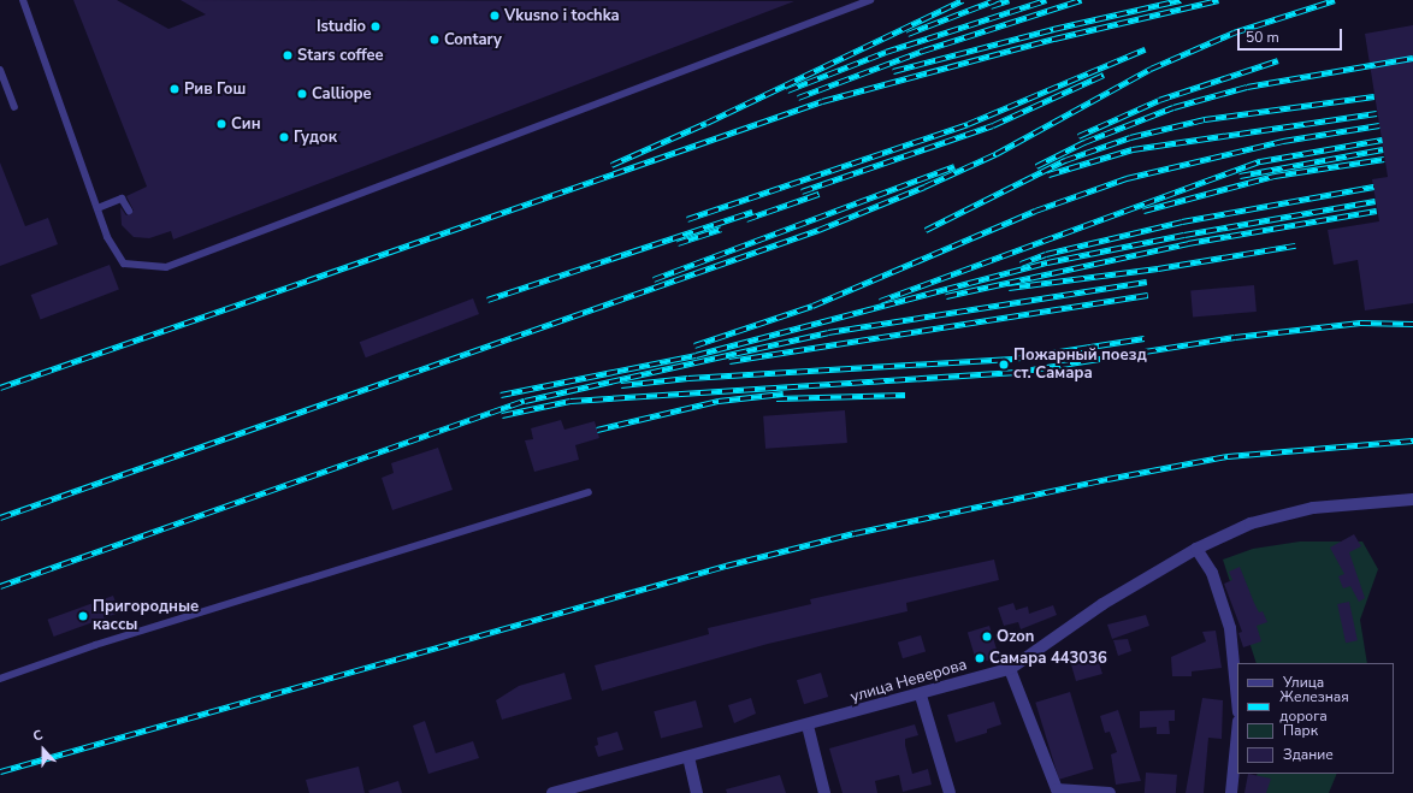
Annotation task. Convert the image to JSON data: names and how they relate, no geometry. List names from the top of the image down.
{
  "streets": {
    "street": ["улица Неверова"]
  },
  "places": [
    "Vkusno i tochka",
    "Istudio",
    "Contary",
    "Stars coffee",
    "Рив Гош",
    "Calliope",
    "Син",
    "Гудок",
    "Пожарный поезд ст. Самара",
    "Пригородные кассы",
    "Ozon",
    "Самара 443036"
  ],
  "legend": [
    "Улица",
    "Железная дорога",
    "Парк",
    "Здание"
  ],
  "scale_bar": "50 m",
  "north": "top"
}
